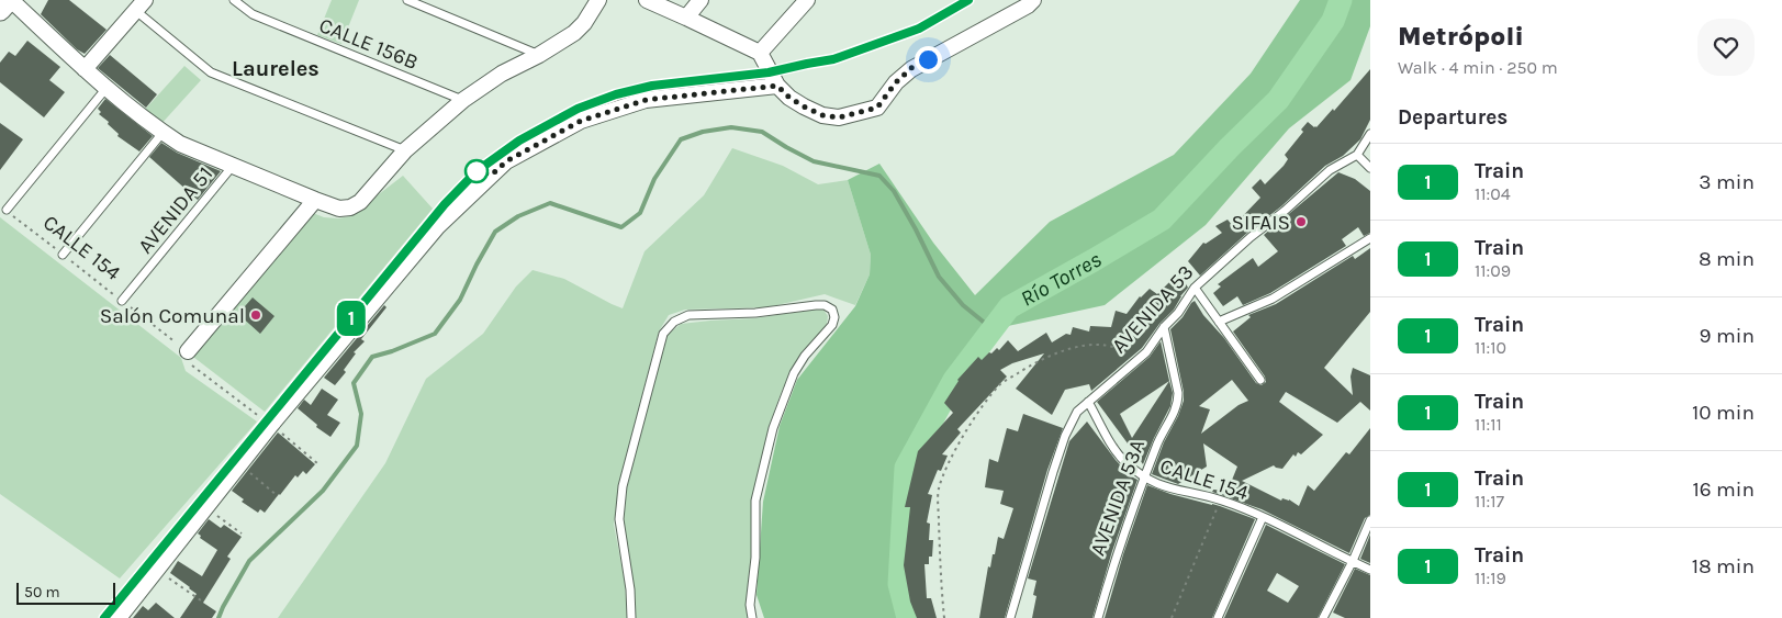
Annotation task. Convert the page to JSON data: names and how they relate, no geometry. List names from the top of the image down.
{
  "streets": {
    "lane": [
      "CALLE 156B",
      "AVENIDA 51",
      "CALLE 154",
      "AVENIDA 53",
      "AVENIDA 53A"
    ]
  },
  "crossings": [
    ["AVENIDA 51", "CALLE 154"],
    ["CALLE 154", "AVENIDA 53"],
    ["CALLE 154", "AVENIDA 53A"],
    ["AVENIDA 53", "AVENIDA 53A"]
  ],
  "districts": ["Laureles"],
  "water": ["Río Torres"],
  "places": ["SIFAIS", "Salón Comunal"],
  "scale_bar": "50 m",
  "page": {
    "on_map": "1",
    "heading": [
      ["Metrópoli", "Walk · 4 min · 250 m"],
      "Departures"
    ],
    "list": [
      {
        "mark": "1",
        "name": "Train",
        "note": "11:04",
        "value": "3 min"
      },
      {
        "mark": "1",
        "name": "Train",
        "note": "11:09",
        "value": "8 min"
      },
      {
        "mark": "1",
        "name": "Train",
        "note": "11:10",
        "value": "9 min"
      },
      {
        "mark": "1",
        "name": "Train",
        "note": "11:11",
        "value": "10 min"
      },
      {
        "mark": "1",
        "name": "Train",
        "note": "11:17",
        "value": "16 min"
      },
      {
        "mark": "1",
        "name": "Train",
        "note": "11:19",
        "value": "18 min"
      }
    ],
    "scale": "50 m"
  }
}
